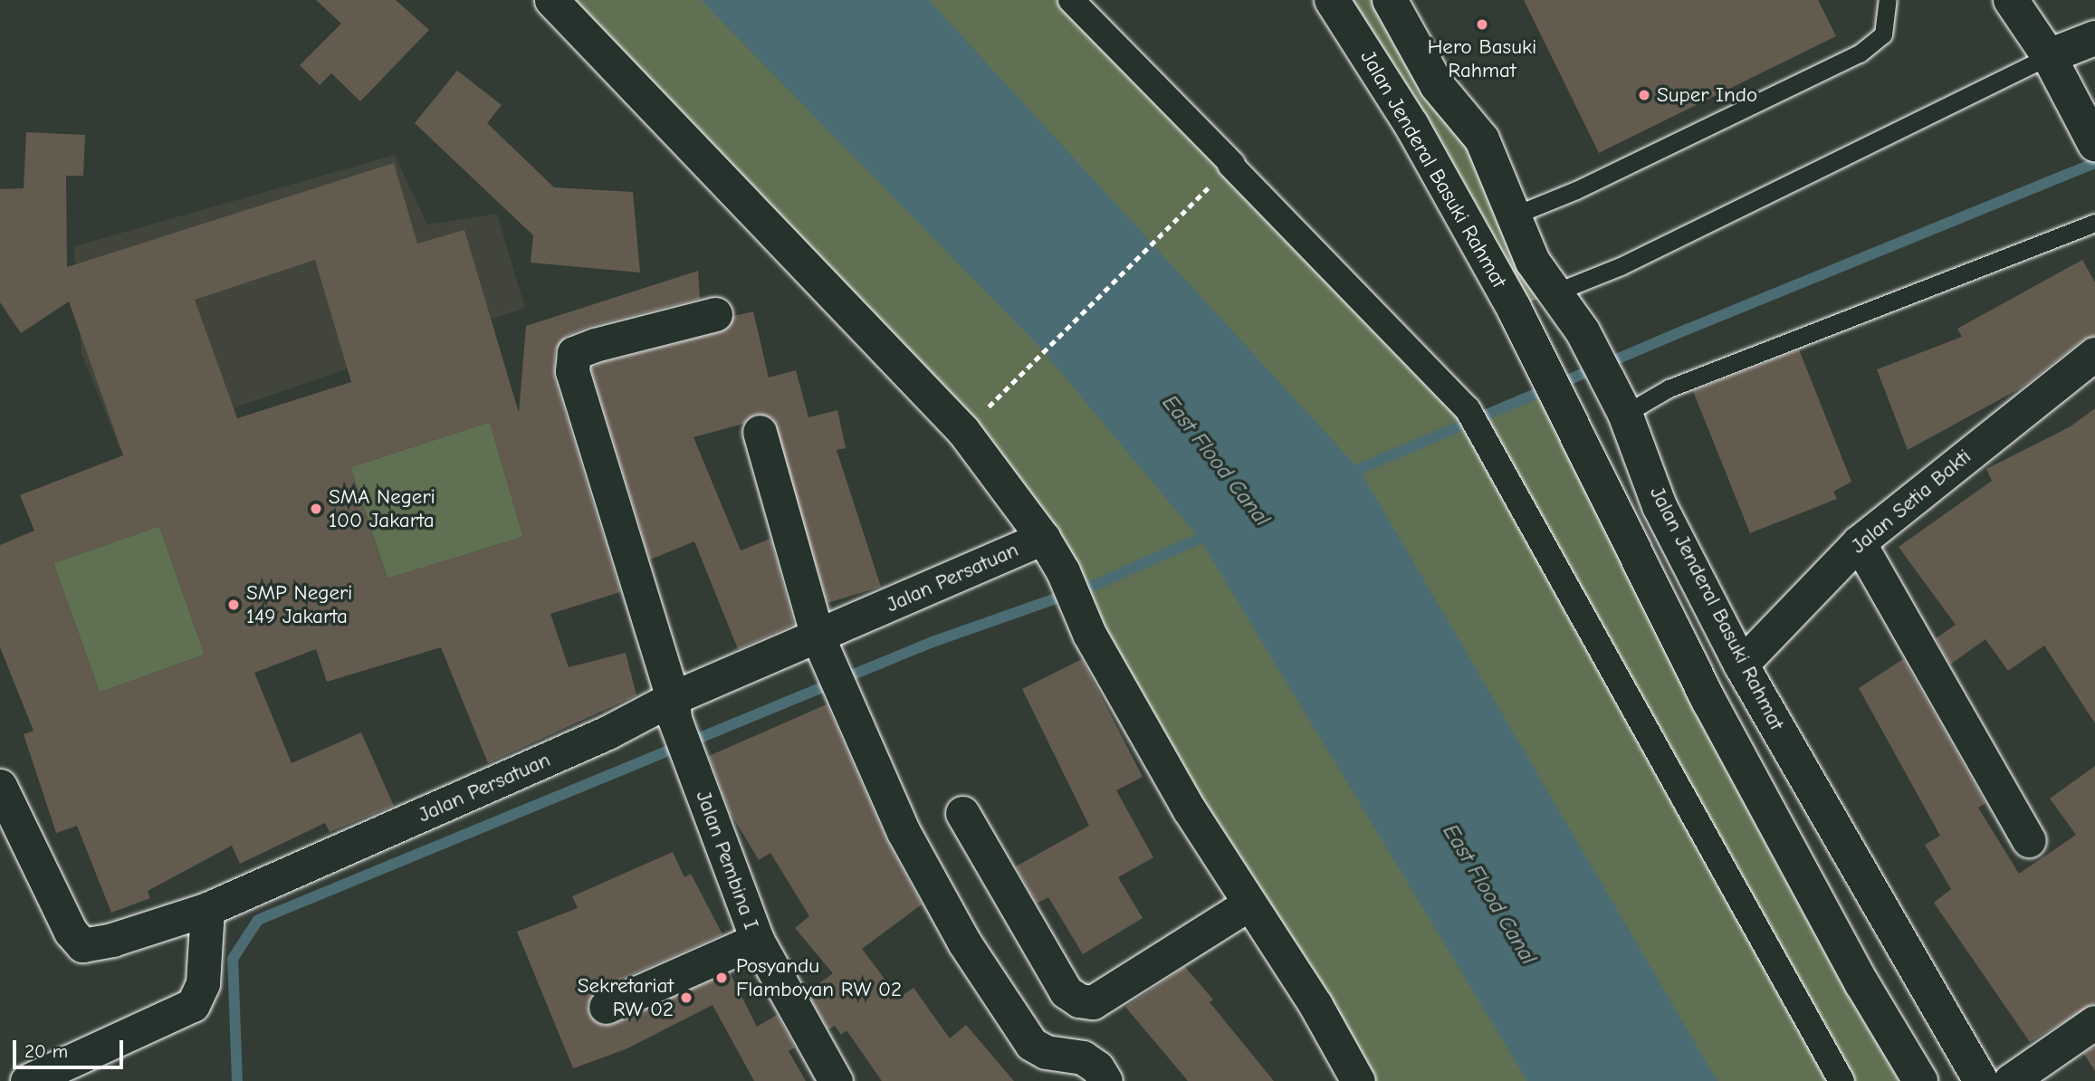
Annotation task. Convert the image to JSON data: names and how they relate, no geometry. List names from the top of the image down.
{
  "streets": {
    "main road": ["Jalan Jenderal Basuki Rahmat"],
    "street": ["Jalan Setia Bakti", "Jalan Persatuan", "Jalan Pembina I"]
  },
  "crossings": [
    ["Jalan Jenderal Basuki Rahmat", "Jalan Setia Bakti"],
    ["Jalan Persatuan", "Jalan Pembina I"]
  ],
  "water": ["East Flood Canal"],
  "places": [
    "Hero Basuki Rahmat",
    "Super Indo",
    "SMA Negeri 100 Jakarta",
    "SMP Negeri 149 Jakarta",
    "Posyandu Flamboyan RW 02",
    "Sekretariat RW 02"
  ],
  "scale_bar": "20 m"
}
